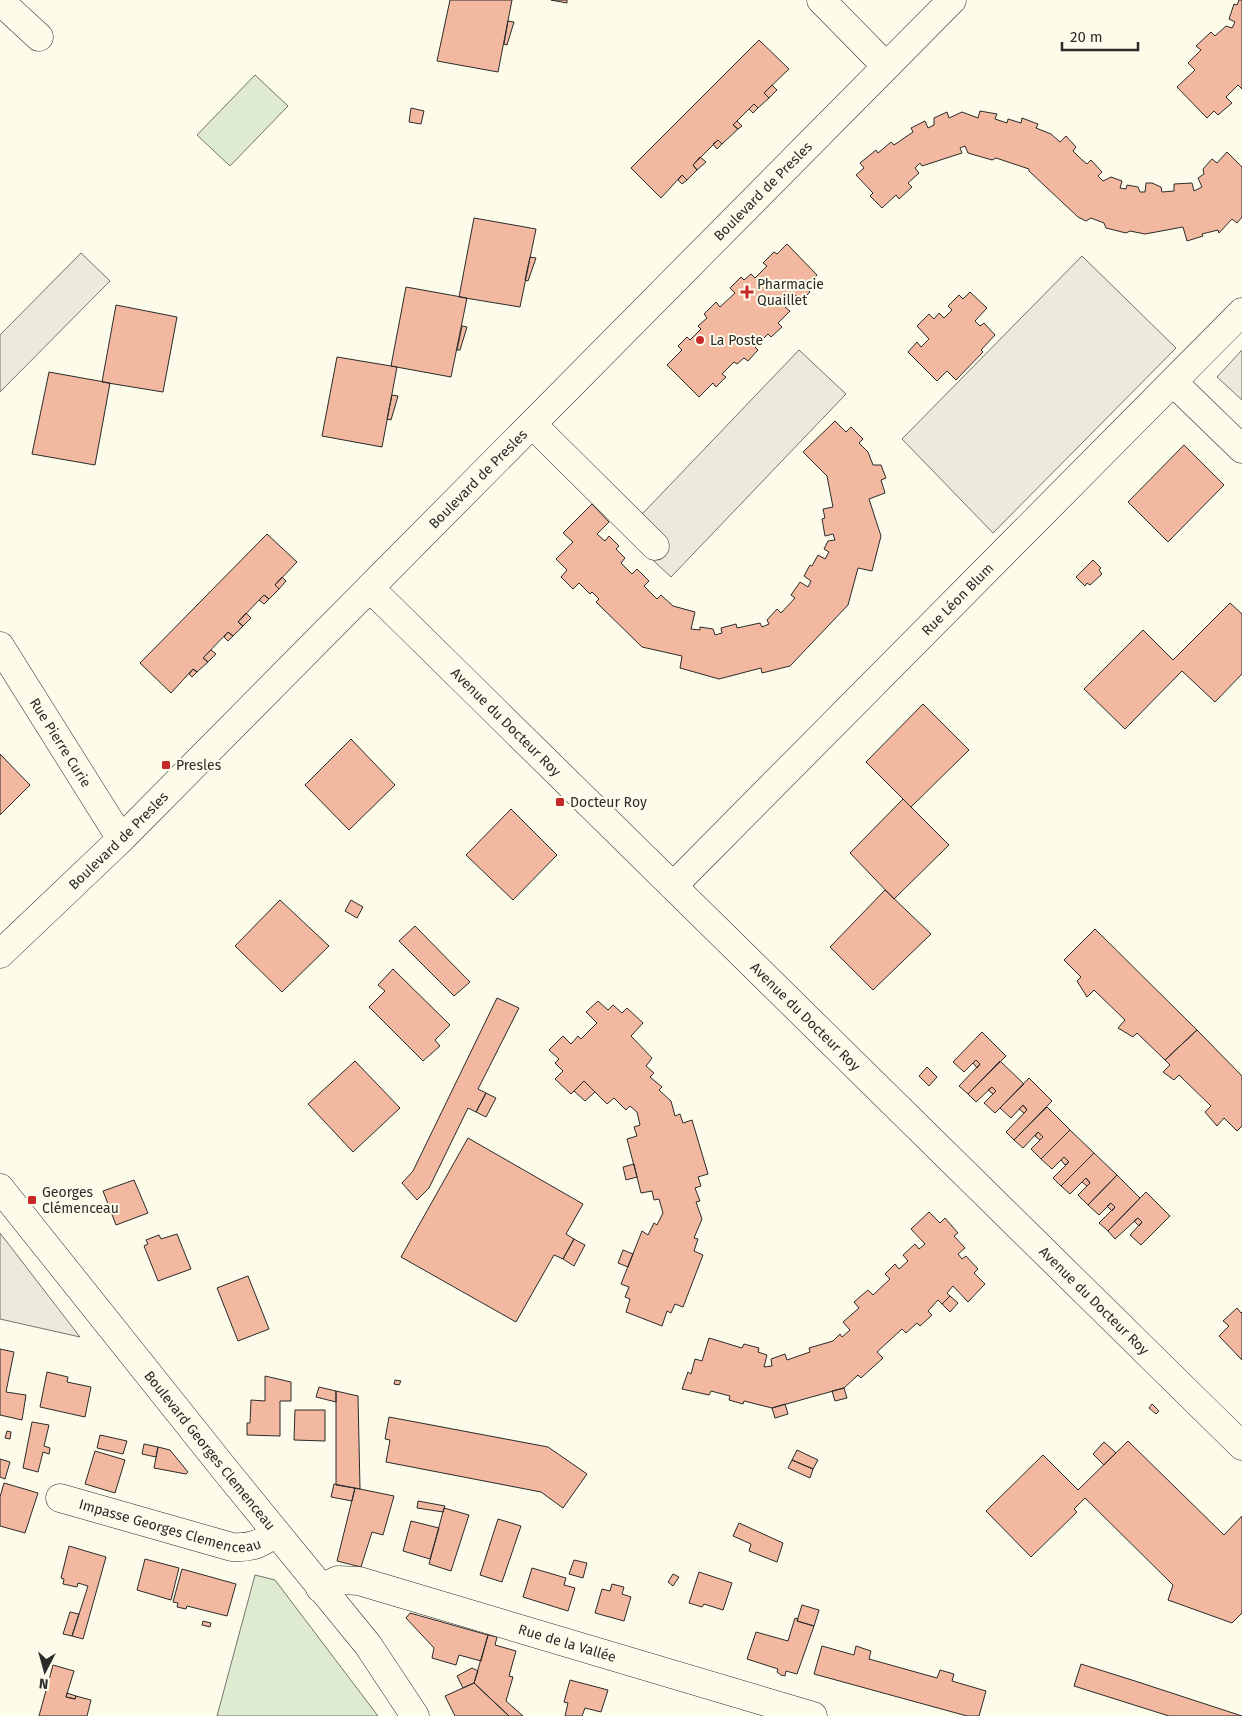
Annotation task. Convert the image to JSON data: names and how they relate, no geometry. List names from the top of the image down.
{
  "streets": {
    "street": [
      "Boulevard de Presles",
      "Rue Léon Blum",
      "Avenue du Docteur Roy",
      "Rue Pierre Curie",
      "Boulevard Georges Clemenceau",
      "Impasse Georges Clemenceau",
      "Rue de la Vallée"
    ]
  },
  "crossings": [
    ["Boulevard de Presles", "Avenue du Docteur Roy"],
    ["Boulevard de Presles", "Rue Pierre Curie"],
    ["Rue Léon Blum", "Avenue du Docteur Roy"],
    ["Boulevard Georges Clemenceau", "Impasse Georges Clemenceau"],
    ["Boulevard Georges Clemenceau", "Rue de la Vallée"]
  ],
  "places": {
    "health": ["Pharmacie Quaillet"],
    "other": ["La Poste"],
    "transit": ["Presles", "Docteur Roy", "Georges Clémenceau"]
  },
  "scale_bar": "20 m",
  "north": "bottom"
}
